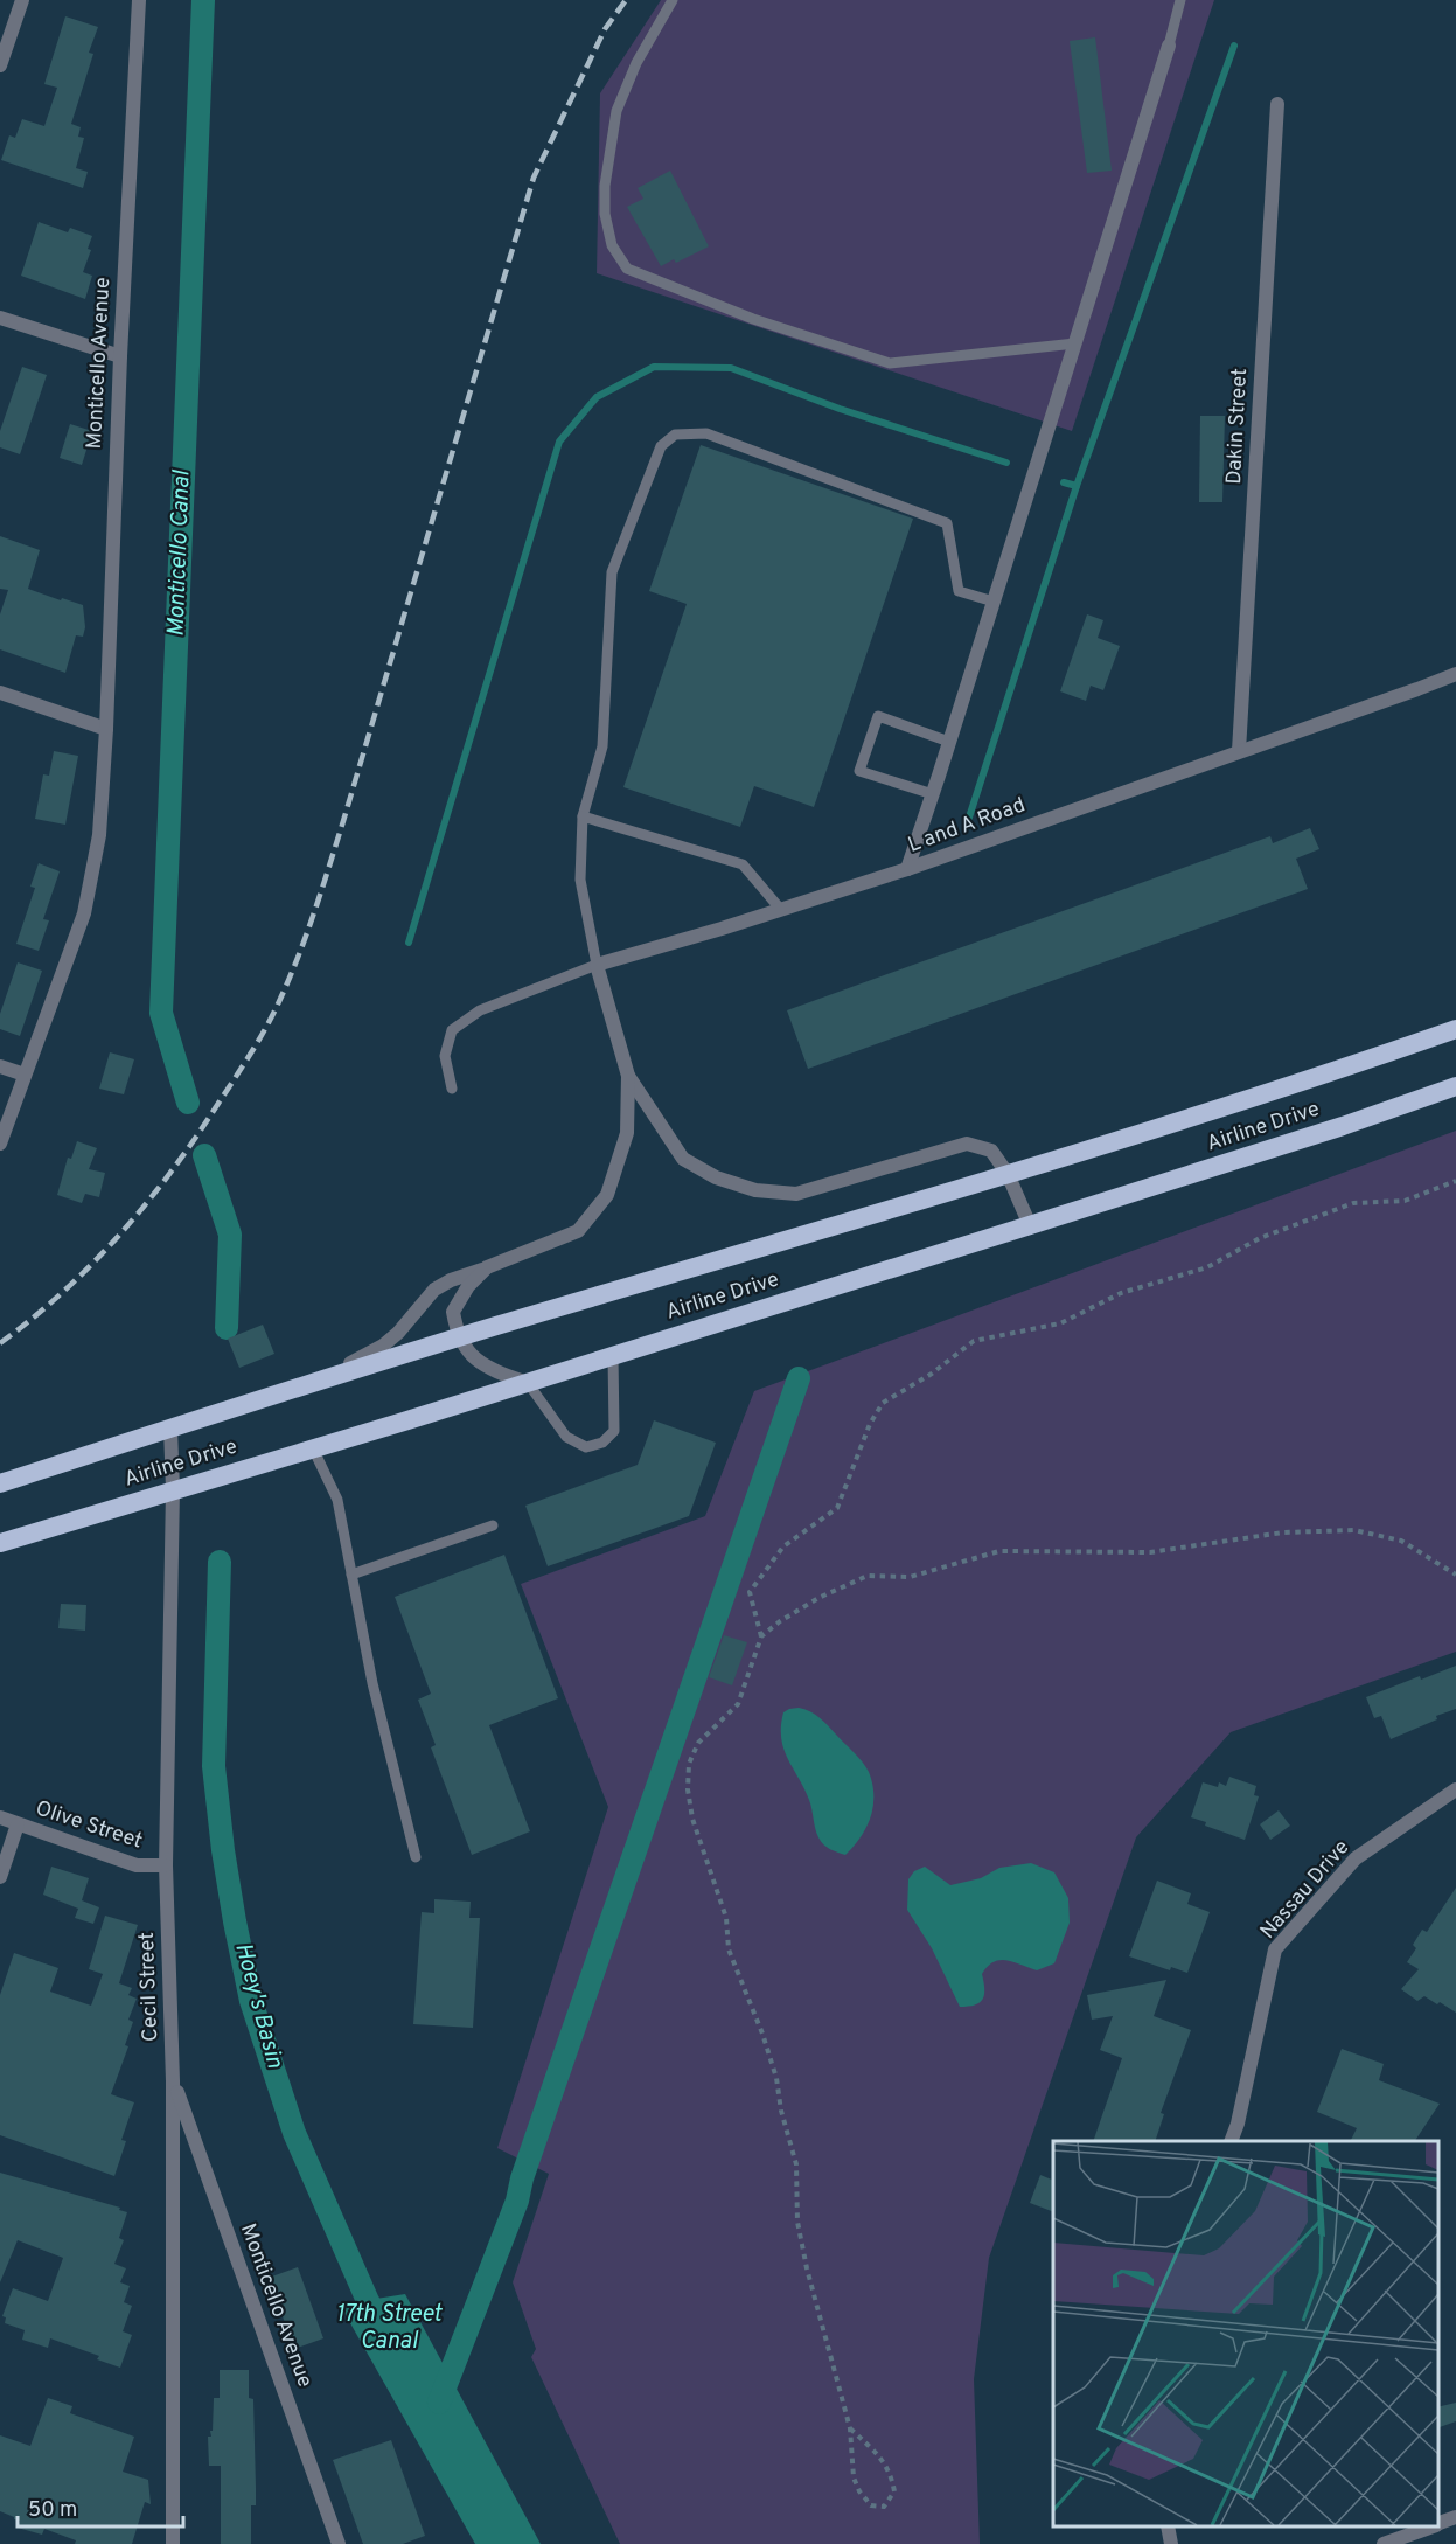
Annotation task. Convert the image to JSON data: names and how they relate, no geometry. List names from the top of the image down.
{
  "streets": {
    "highway": ["Airline Drive"],
    "street": [
      "Monticello Avenue",
      "Dakin Street",
      "L and A Road",
      "Olive Street",
      "Nassau Drive",
      "Cecil Street"
    ]
  },
  "crossings": [
    ["Monticello Avenue", "Cecil Street"],
    ["Dakin Street", "L and A Road"],
    ["Airline Drive", "Cecil Street"],
    ["Olive Street", "Cecil Street"]
  ],
  "water": ["Monticello Canal", "Hoey's Basin", "17th Street Canal"],
  "scale_bar": "50 m"
}
